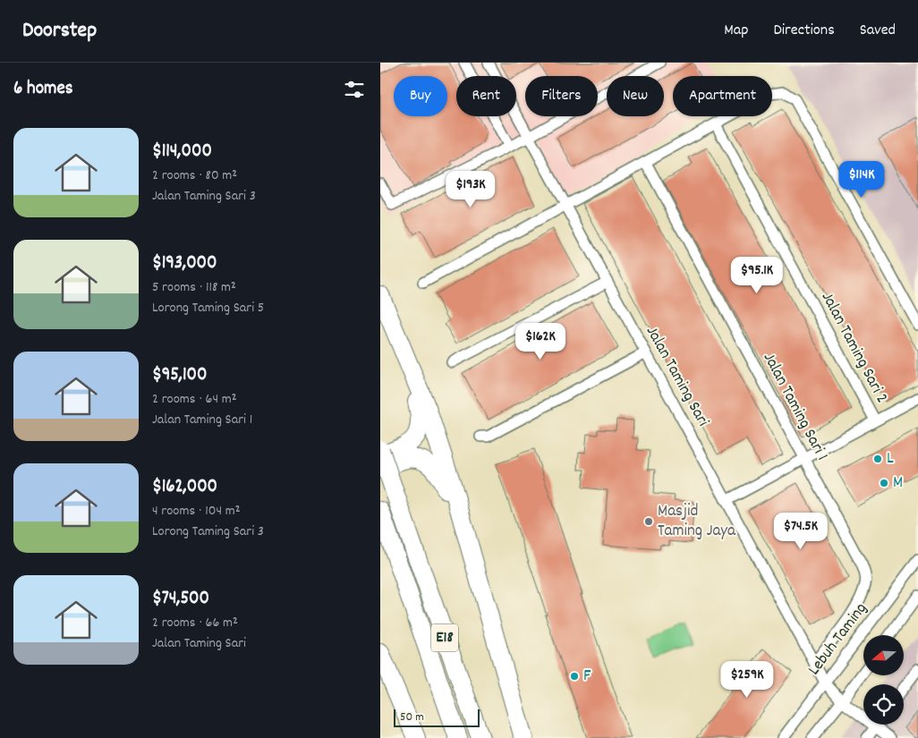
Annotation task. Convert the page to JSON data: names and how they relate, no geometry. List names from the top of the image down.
{
  "streets": {
    "highway": ["E18"],
    "street": [
      "Jalan Taming Sari 2",
      "Jalan Taming Sari",
      "Jalan Taming Sari 1",
      "Lebuh Taming"
    ]
  },
  "crossings": [
    ["Jalan Taming Sari", "Jalan Taming Sari 1"],
    ["Jalan Taming Sari", "Lebuh Taming"]
  ],
  "places": [
    "L",
    "M",
    "Masjid Taming Jaya",
    "F"
  ],
  "scale_bar": "50 m",
  "north": "left",
  "page": {
    "header": "Doorstep",
    "nav": ["Map", "Directions", "Saved"],
    "heading": "6 homes",
    "chip": [
      "Buy",
      "Rent",
      "Filters",
      "New",
      "Apartment"
    ],
    "list": [
      {
        "name": "$114,000",
        "note": "2 rooms · 80 m² · Jalan Taming Sari 3"
      },
      {
        "name": "$193,000",
        "note": "5 rooms · 118 m² · Lorong Taming Sari 5"
      },
      {
        "name": "$95,100",
        "note": "2 rooms · 64 m² · Jalan Taming Sari 1"
      },
      {
        "name": "$162,000",
        "note": "4 rooms · 104 m² · Lorong Taming Sari 3"
      },
      {
        "name": "$74,500",
        "note": "2 rooms · 66 m² · Jalan Taming Sari"
      }
    ],
    "price": [
      "$114K",
      "$193K",
      "$95.1K",
      "$162K",
      "$74.5K",
      "$259K"
    ],
    "scale": "50 m"
  }
}
